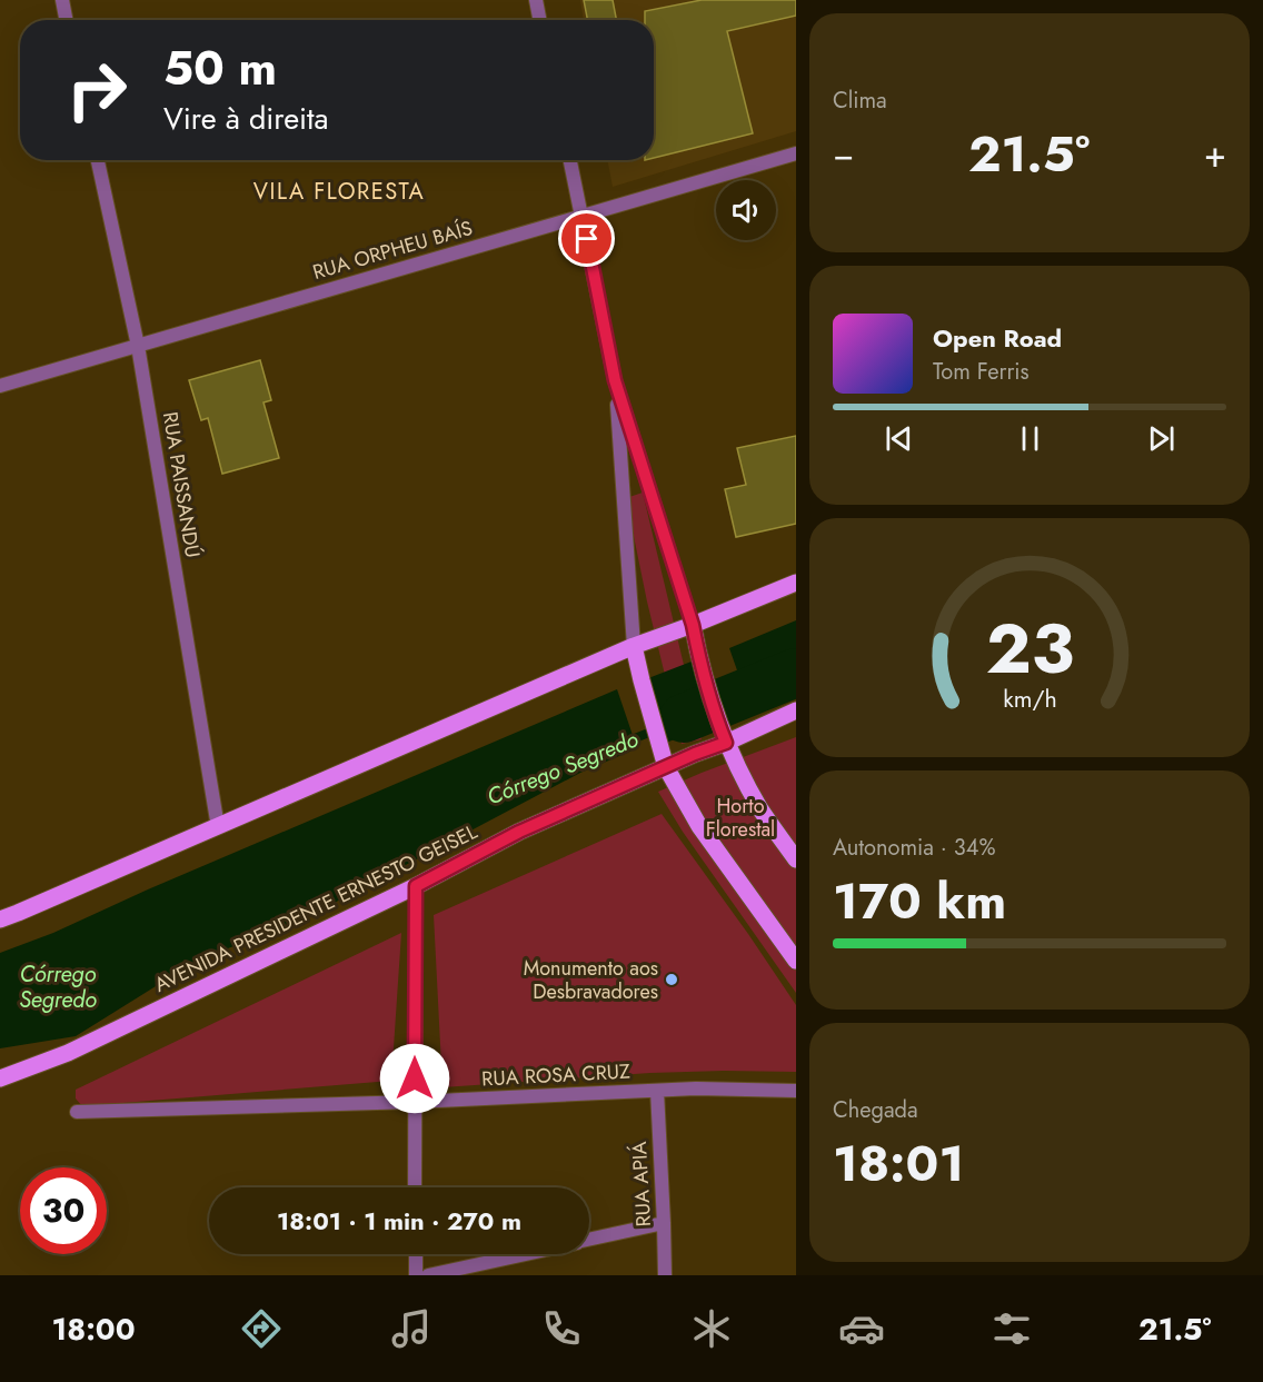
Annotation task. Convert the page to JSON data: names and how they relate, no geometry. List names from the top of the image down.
{
  "streets": {
    "main road": ["AVENIDA PRESIDENTE ERNESTO GEISEL"],
    "street": [
      "RUA ORPHEU BAÍS",
      "RUA PAISSANDÚ",
      "RUA ROSA CRUZ",
      "RUA APIÁ"
    ]
  },
  "crossings": [
    ["RUA ORPHEU BAÍS", "RUA PAISSANDÚ"],
    ["RUA ROSA CRUZ", "RUA APIÁ"]
  ],
  "districts": ["VILA FLORESTA"],
  "water": ["Córrego Segredo"],
  "parks": ["Horto Florestal"],
  "places": ["Monumento aos Desbravadores"],
  "page": {
    "tile": [
      "Clima",
      ["Autonomia · 34%", "170 km"],
      ["Chegada", "18:01"]
    ],
    "turn": ["50 m", "Vire à direita"],
    "heat": ["−", "21.5°", "+"],
    "song": ["Open Road", "Tom Ferris"],
    "limit": "30",
    "trip": "18:01 · 1 min · 270 m",
    "tabs": ["18:00", "21.5°"],
    "gauge": ["23", "km/h"]
  }
}
